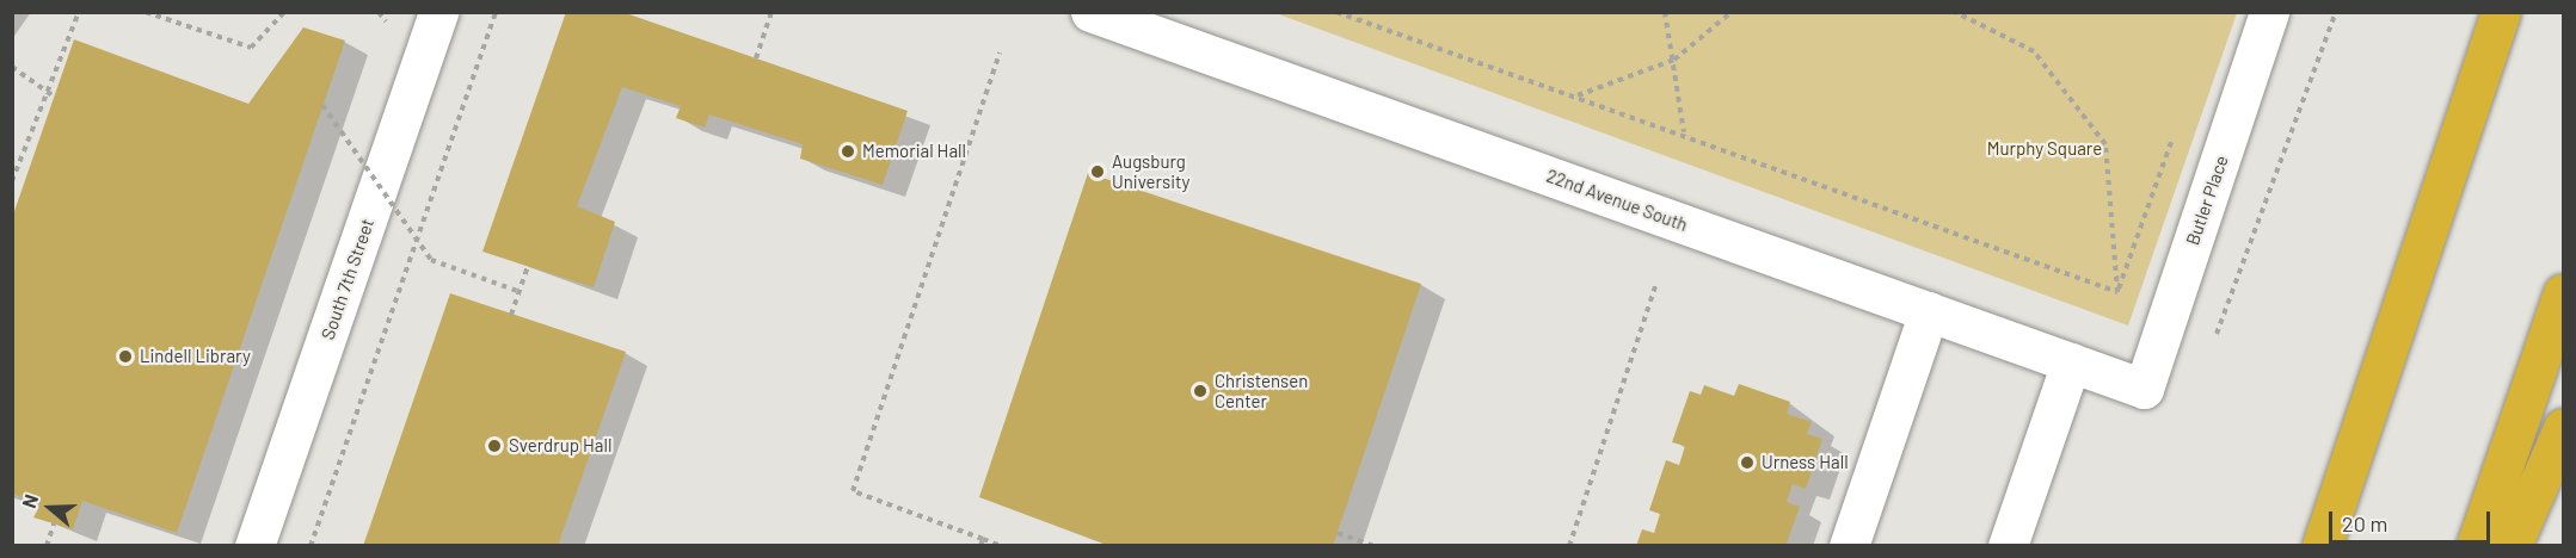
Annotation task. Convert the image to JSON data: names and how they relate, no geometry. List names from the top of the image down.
{
  "streets": {
    "street": ["22nd Avenue South", "Butler Place", "South 7th Street"]
  },
  "crossings": [
    ["22nd Avenue South", "Butler Place"]
  ],
  "parks": ["Murphy Square"],
  "places": [
    "Memorial Hall",
    "Augsburg University",
    "Lindell Library",
    "Christensen Center",
    "Sverdrup Hall",
    "Urness Hall"
  ],
  "scale_bar": "20 m",
  "north": "left"
}
